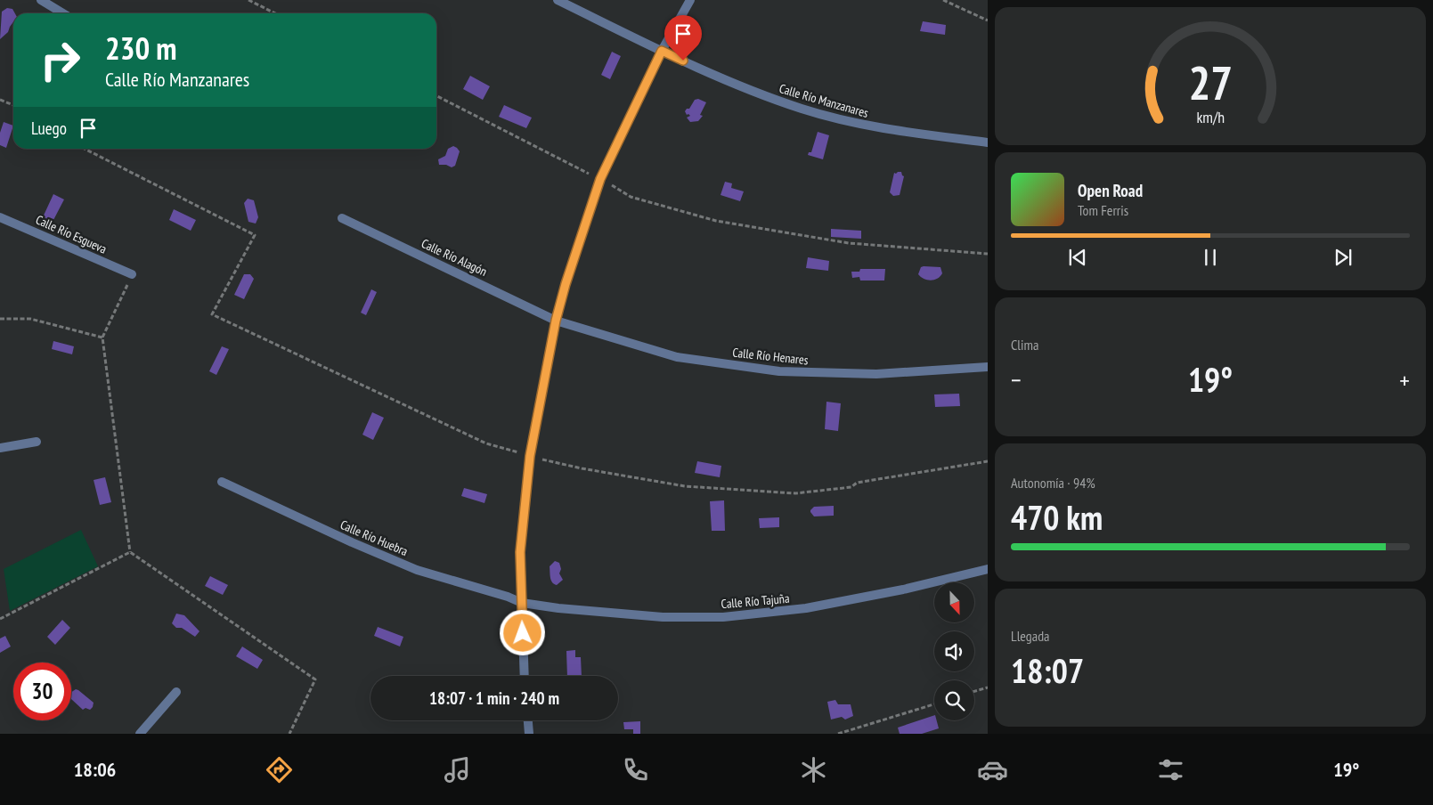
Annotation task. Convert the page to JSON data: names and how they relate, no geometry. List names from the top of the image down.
{
  "streets": {
    "street": [
      "Calle Río Manzanares",
      "Calle Río Esgueva",
      "Calle Río Alagón",
      "Calle Río Henares",
      "Calle Río Huebra",
      "Calle Río Tajuña"
    ]
  },
  "crossings": [
    ["Calle Río Alagón", "Calle Río Henares"],
    ["Calle Río Huebra", "Calle Río Tajuña"]
  ],
  "north": "bottom",
  "page": {
    "turn": ["230 m", "Calle Río Manzanares"],
    "then": "Luego",
    "song": ["Open Road", "Tom Ferris"],
    "tile": [
      "Clima",
      ["Autonomía · 94%", "470 km"],
      ["Llegada", "18:07"]
    ],
    "heat": ["−", "19°", "+"],
    "limit": "30",
    "trip": "18:07 · 1 min · 240 m",
    "tabs": ["18:06", "19°"],
    "gauge": ["27", "km/h"]
  }
}
